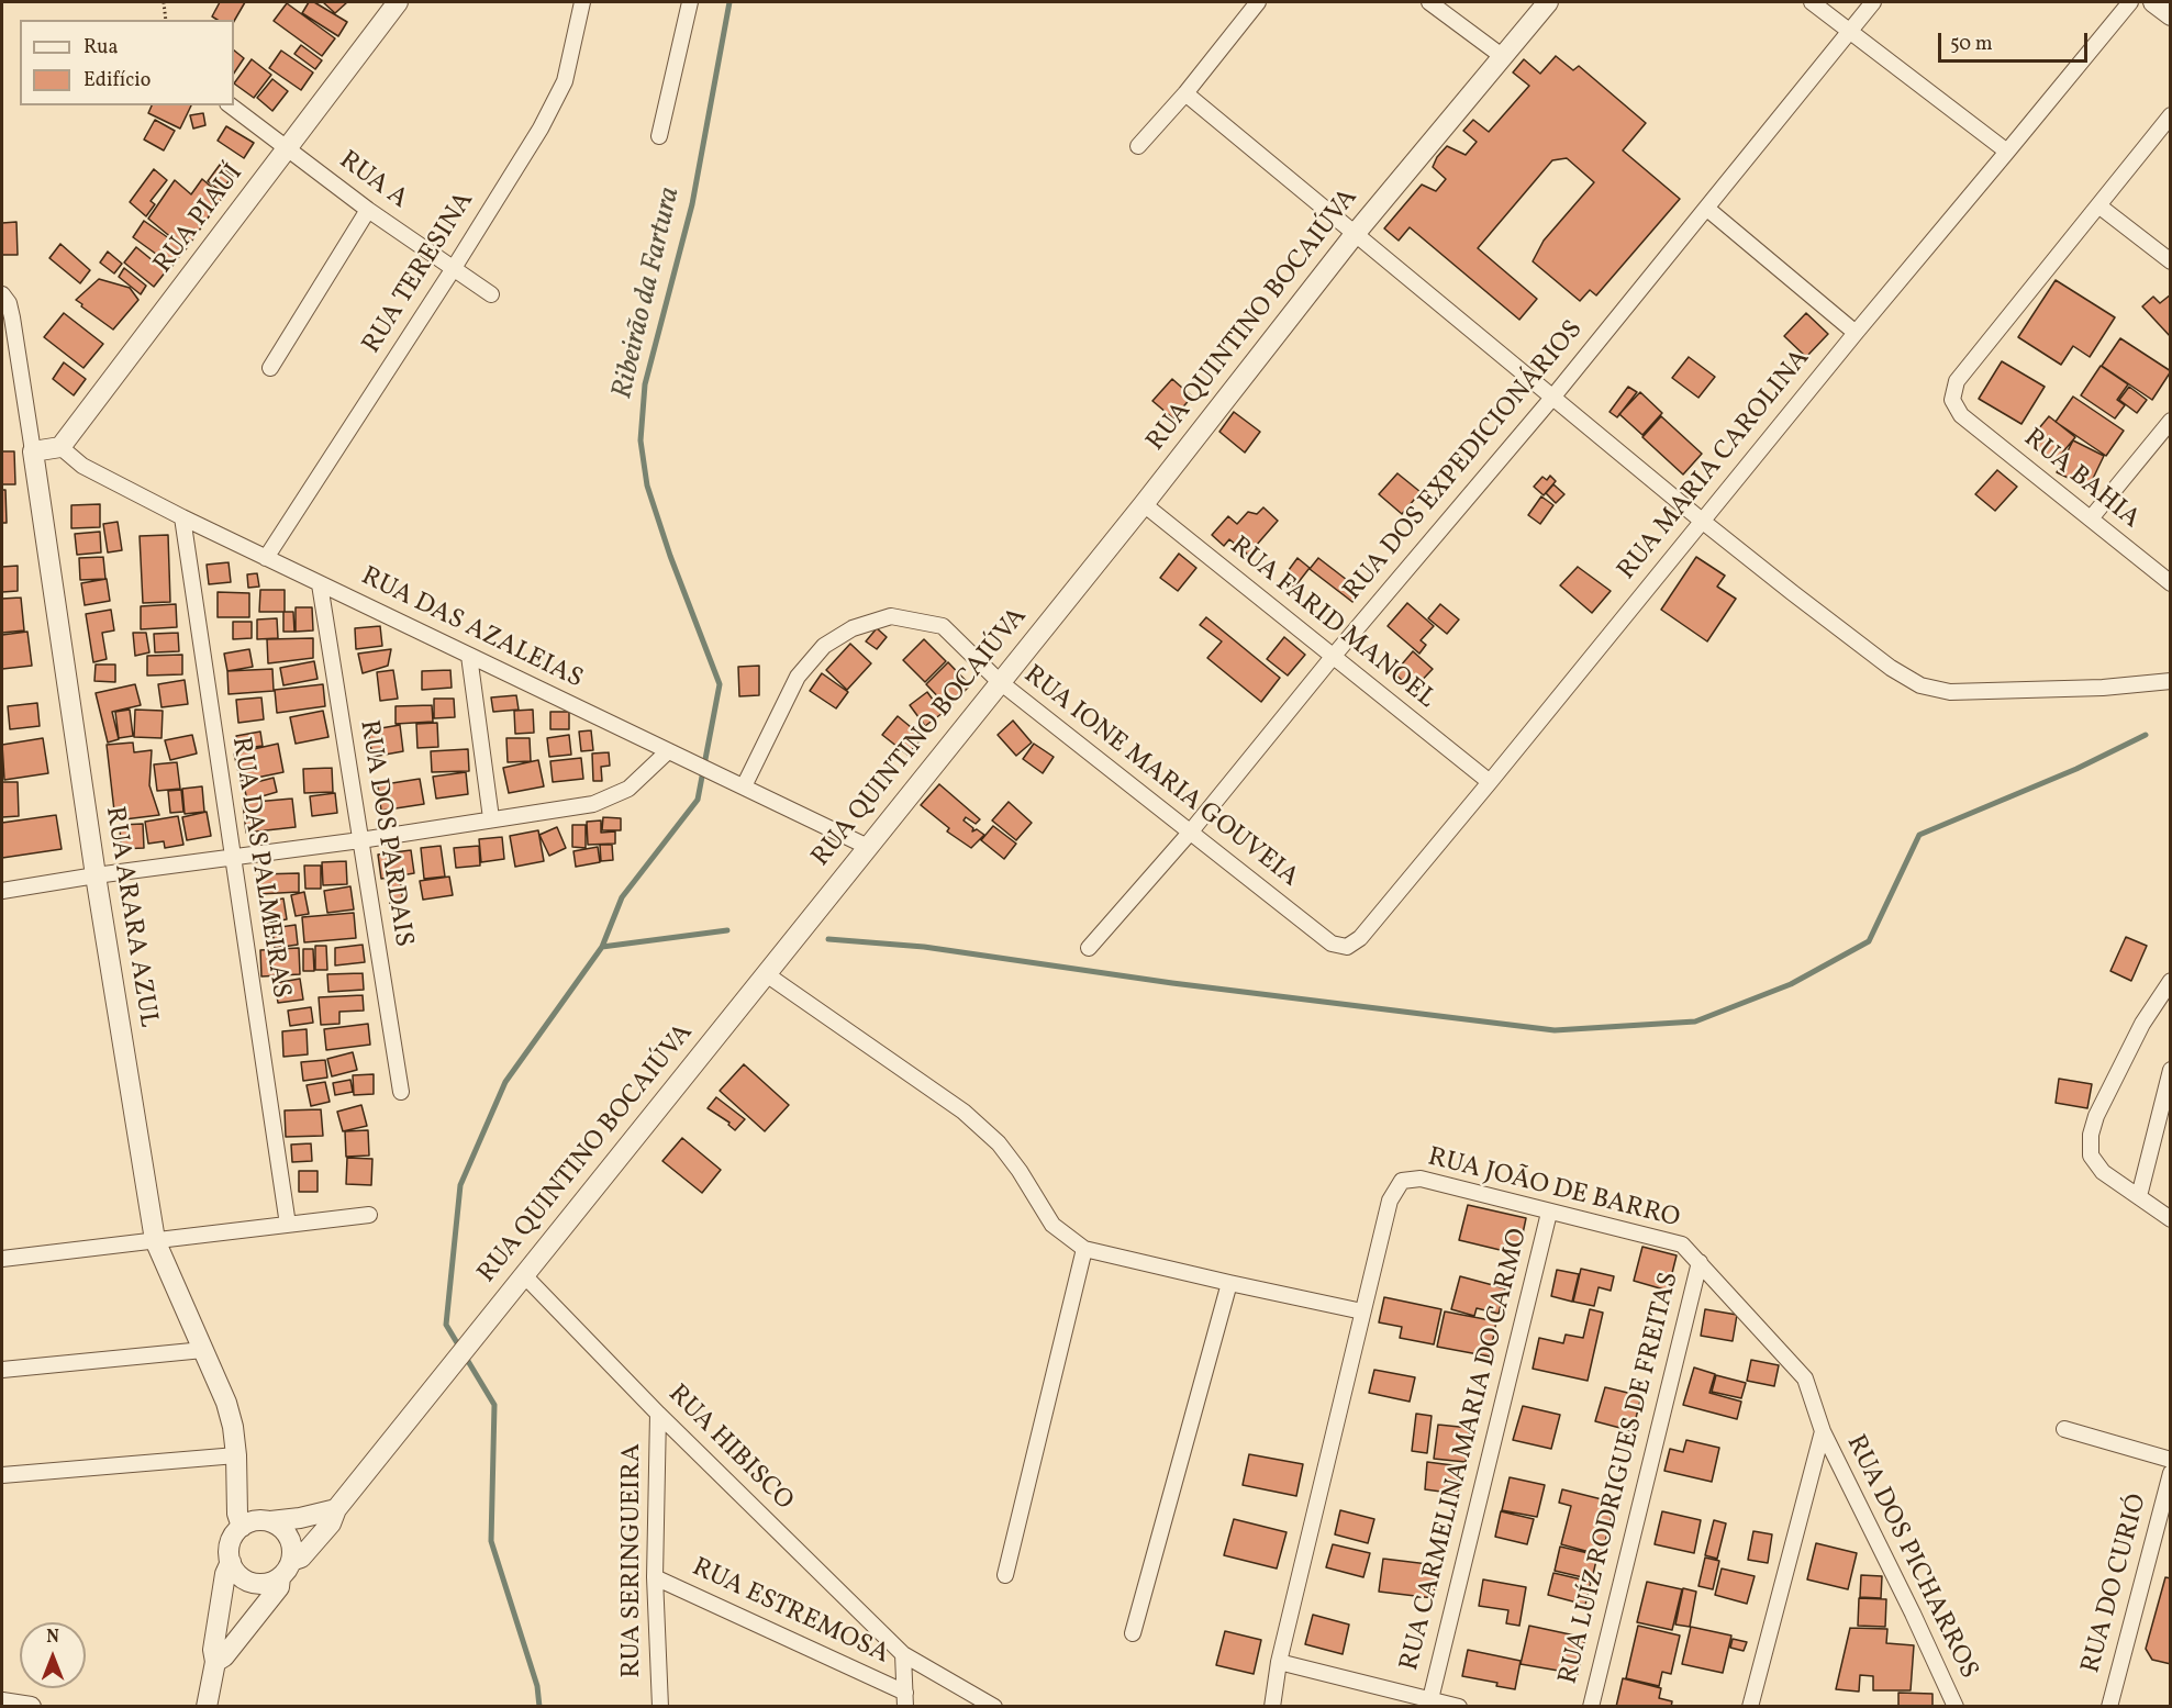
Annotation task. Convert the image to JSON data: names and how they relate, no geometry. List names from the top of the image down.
{
  "streets": {
    "street": [
      "RUA A",
      "RUA PIAUÍ",
      "RUA TERESINA",
      "RUA QUINTINO BOCAIÚVA",
      "RUA DOS EXPEDICIONÁRIOS",
      "RUA MARIA CAROLINA",
      "RUA BAHIA",
      "RUA FARID MANOEL",
      "RUA DAS AZALEIAS",
      "RUA IONE MARIA GOUVEIA",
      "RUA DOS PARDAIS",
      "RUA DAS PALMEIRAS",
      "RUA ARARA AZUL",
      "RUA JOÃO DE BARRO",
      "RUA HIBISCO",
      "RUA CARMELINA MARIA DO CARMO",
      "RUA LUÍZ RODRIGUES DE FREITAS",
      "RUA DOS PICHARROS",
      "RUA SERINGUEIRA",
      "RUA DO CURIÓ",
      "RUA ESTREMOSA"
    ]
  },
  "crossings": [
    ["RUA A", "RUA PIAUÍ"],
    ["RUA A", "RUA TERESINA"],
    ["RUA PIAUÍ", "RUA DAS AZALEIAS"],
    ["RUA TERESINA", "RUA DAS AZALEIAS"],
    ["RUA QUINTINO BOCAIÚVA", "RUA FARID MANOEL"],
    ["RUA QUINTINO BOCAIÚVA", "RUA DAS AZALEIAS"],
    ["RUA QUINTINO BOCAIÚVA", "RUA IONE MARIA GOUVEIA"],
    ["RUA QUINTINO BOCAIÚVA", "RUA ARARA AZUL"],
    ["RUA QUINTINO BOCAIÚVA", "RUA HIBISCO"],
    ["RUA DOS EXPEDICIONÁRIOS", "RUA FARID MANOEL"],
    ["RUA DOS EXPEDICIONÁRIOS", "RUA IONE MARIA GOUVEIA"],
    ["RUA MARIA CAROLINA", "RUA FARID MANOEL"],
    ["RUA MARIA CAROLINA", "RUA IONE MARIA GOUVEIA"],
    ["RUA DAS AZALEIAS", "RUA IONE MARIA GOUVEIA"],
    ["RUA DAS AZALEIAS", "RUA DOS PARDAIS"],
    ["RUA DAS AZALEIAS", "RUA DAS PALMEIRAS"],
    ["RUA JOÃO DE BARRO", "RUA CARMELINA MARIA DO CARMO"],
    ["RUA JOÃO DE BARRO", "RUA LUÍZ RODRIGUES DE FREITAS"],
    ["RUA JOÃO DE BARRO", "RUA DOS PICHARROS"],
    ["RUA HIBISCO", "RUA SERINGUEIRA"],
    ["RUA SERINGUEIRA", "RUA ESTREMOSA"]
  ],
  "water": ["Ribeirão da Fartura"],
  "legend": ["Rua", "Edifício"],
  "scale_bar": "50 m",
  "north": "top"
}
